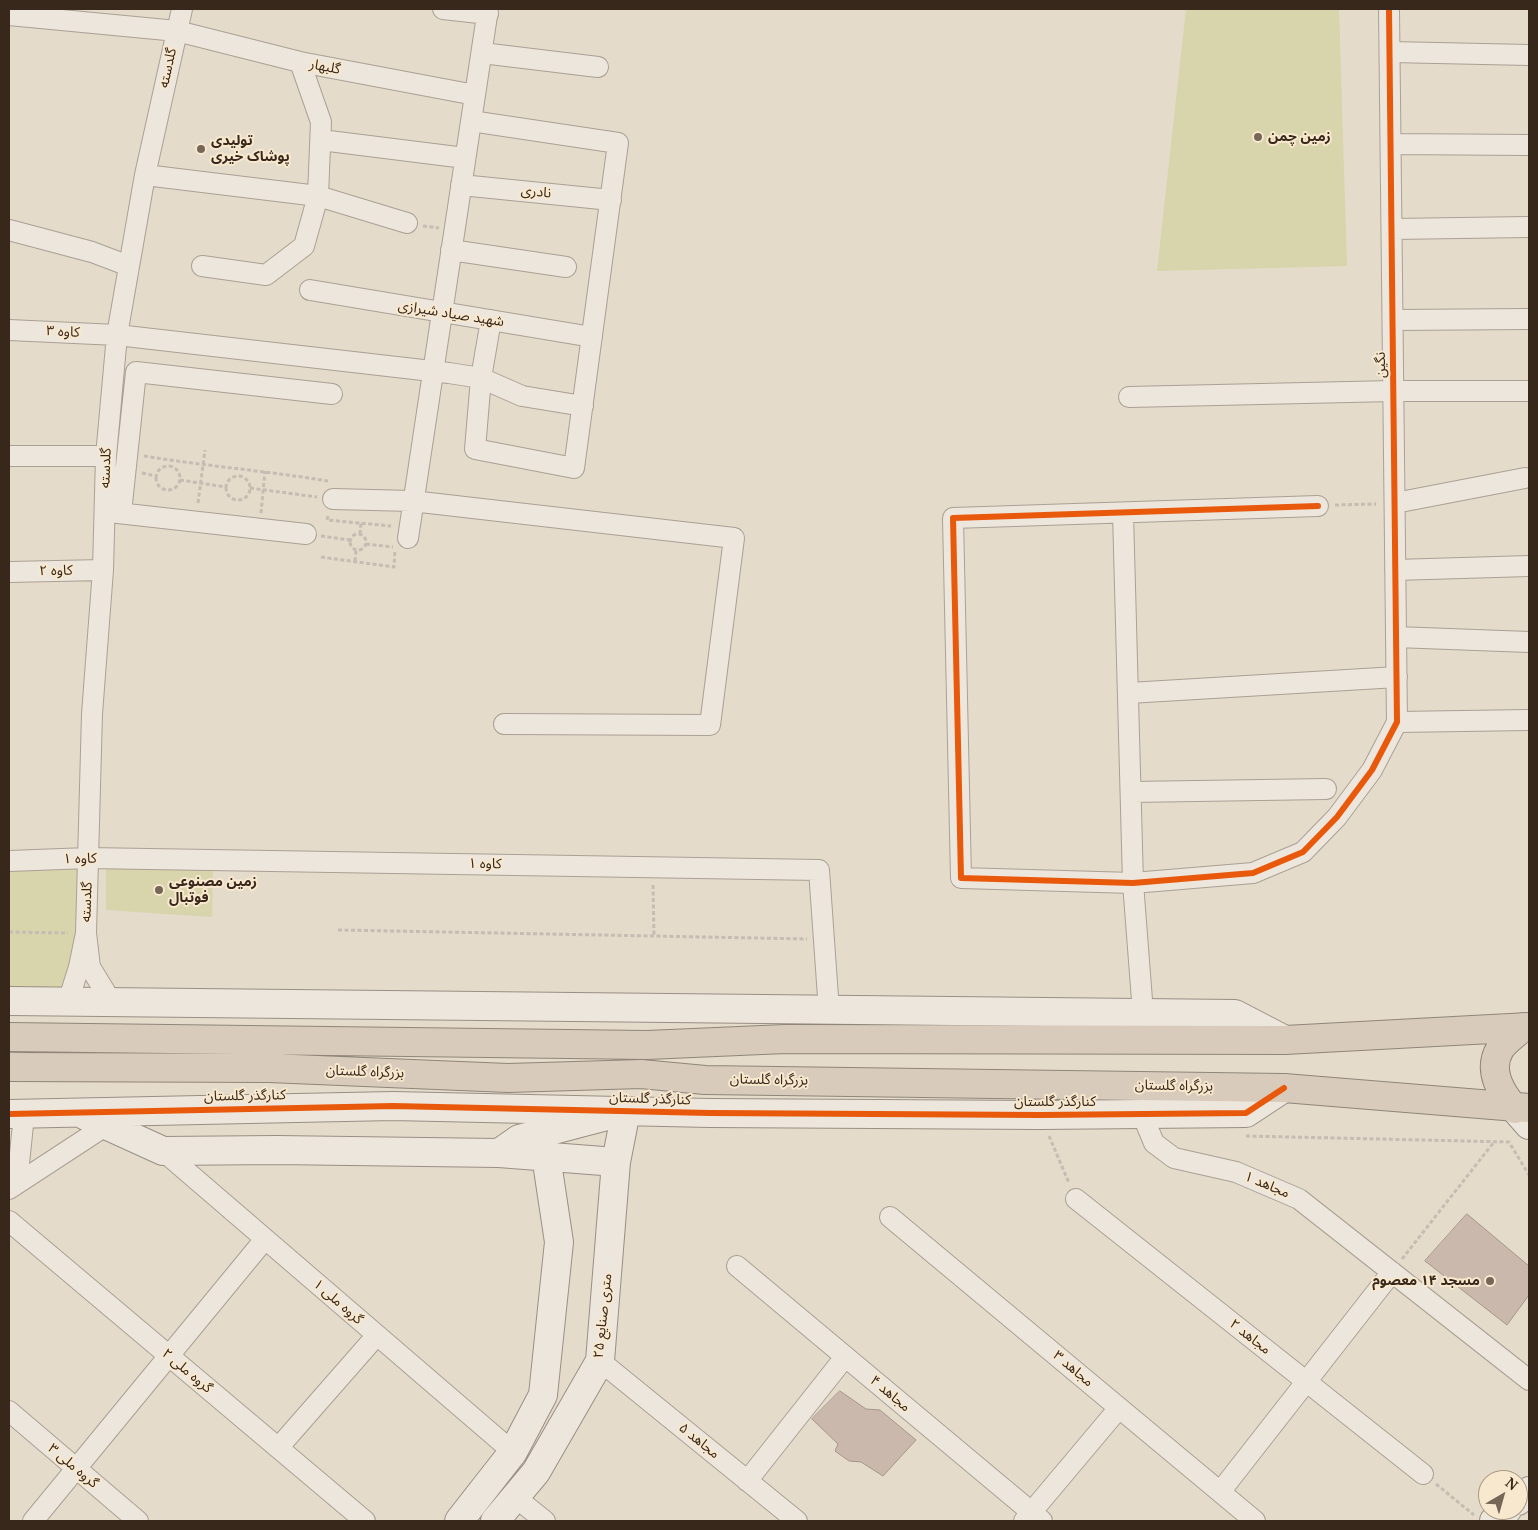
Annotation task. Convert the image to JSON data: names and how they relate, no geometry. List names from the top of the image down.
{
  "streets": {
    "highway": ["بزرگراه گلستان"],
    "street": [
      "گلبهار",
      "گلدسته",
      "نادری",
      "شهید صیاد شیرازی",
      "کاوه ۳",
      "نگین",
      "کاوه ۲",
      "کاوه ۱",
      "کنارگذر گلستان",
      "۱ مجاهد",
      "گروه ملی ۱",
      "۲۵ متری صنایع",
      "مجاهد ۲",
      "مجاهد ۳",
      "گروه ملی ۲",
      "مجاهد ۴",
      "۵ مجاهد",
      "گروه ملی ۳"
    ]
  },
  "crossings": [
    ["گلبهار", "گلدسته"],
    ["گلدسته", "کاوه ۳"],
    ["گلدسته", "کاوه ۲"],
    ["گلدسته", "کاوه ۱"],
    ["بزرگراه گلستان", "کنارگذر گلستان"],
    ["کنارگذر گلستان", "۱ مجاهد"],
    ["کنارگذر گلستان", "۲۵ متری صنایع"],
    ["۲۵ متری صنایع", "۵ مجاهد"]
  ],
  "places": [
    "زمین چمن",
    "تولیدی پوشاک خیری",
    "زمین مصنوعی فوتبال",
    "مسجد ۱۴ معصوم"
  ],
  "north": "top right"
}
